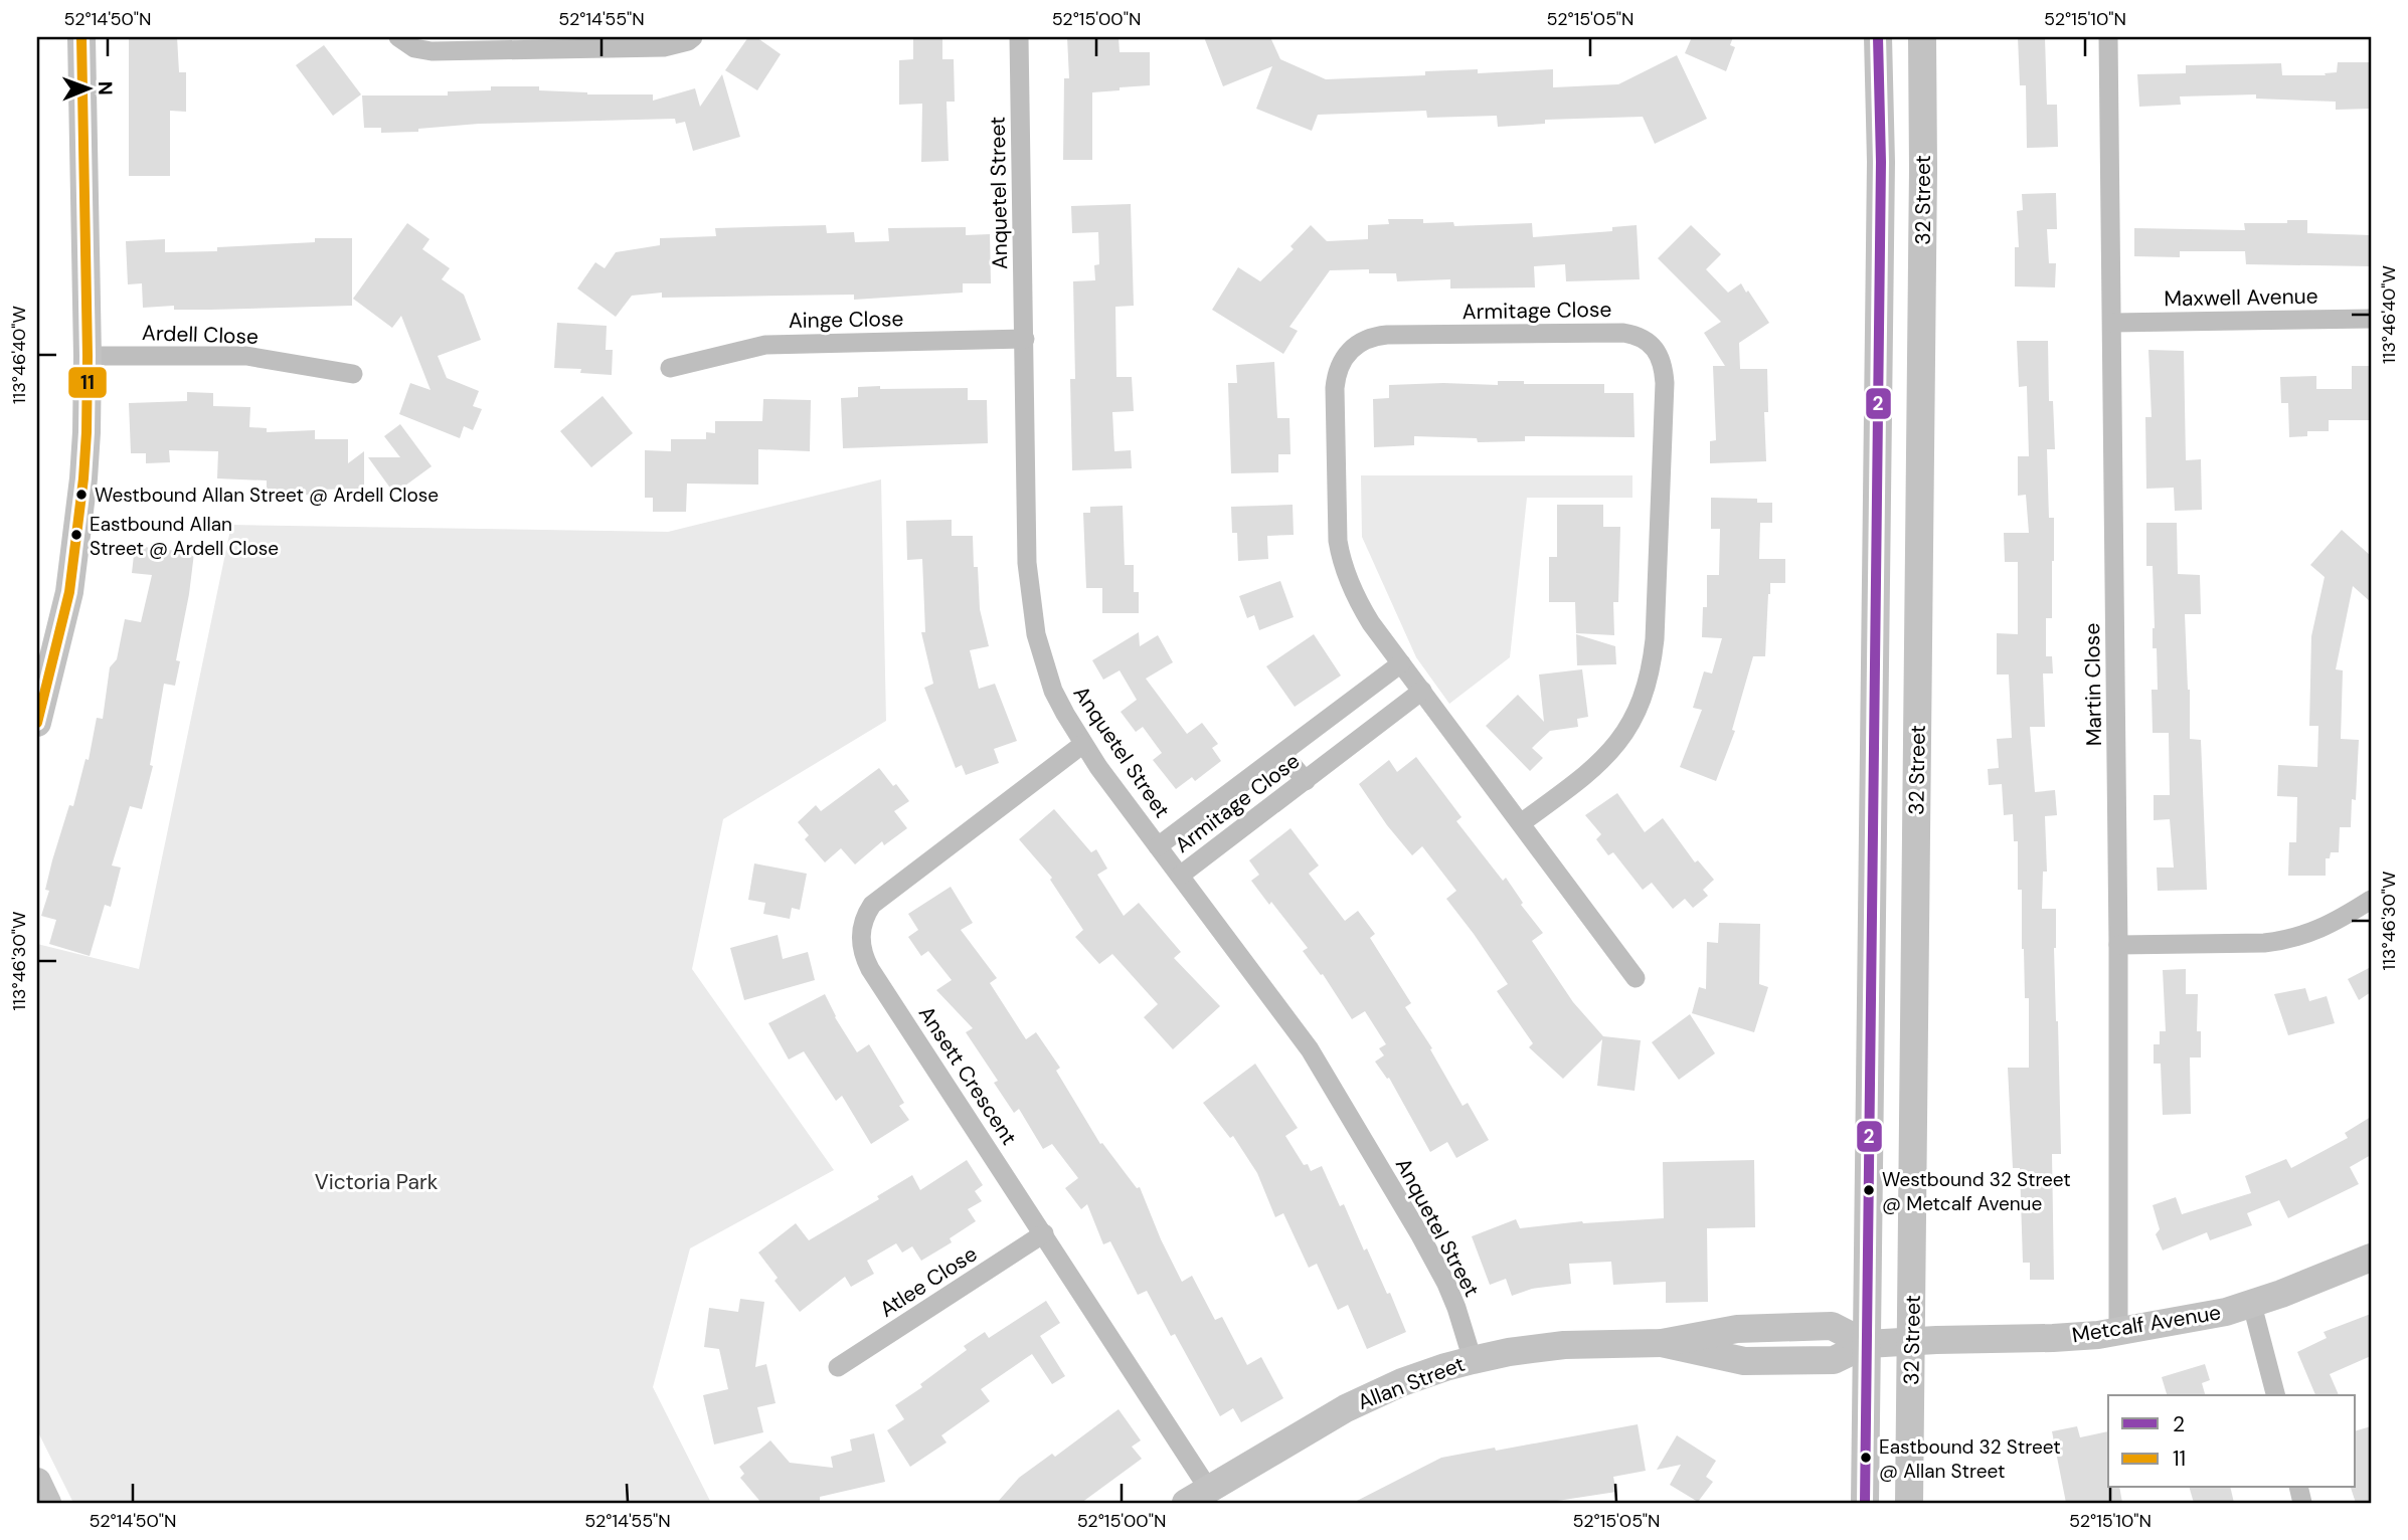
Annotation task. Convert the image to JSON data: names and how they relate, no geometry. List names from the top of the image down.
{
  "streets": {
    "main road": ["32 Street", "Metcalf Avenue", "Allan Street"],
    "street": [
      "Anquetel Street",
      "Maxwell Avenue",
      "Armitage Close",
      "Ainge Close",
      "Ardell Close",
      "Martin Close",
      "Ansett Crescent",
      "Atlee Close"
    ]
  },
  "crossings": [
    ["Anquetel Street", "Armitage Close"],
    ["Anquetel Street", "Ainge Close"],
    ["Anquetel Street", "Ansett Crescent"],
    ["Anquetel Street", "Allan Street"],
    ["32 Street", "Metcalf Avenue"],
    ["32 Street", "Allan Street"],
    ["Maxwell Avenue", "Martin Close"],
    ["Martin Close", "Metcalf Avenue"],
    ["Ansett Crescent", "Atlee Close"],
    ["Ansett Crescent", "Allan Street"],
    ["Metcalf Avenue", "Allan Street"]
  ],
  "parks": ["Victoria Park"],
  "places": [
    "Westbound Allan Street @ Ardell Close",
    "Eastbound Allan Street @ Ardell Close",
    "Westbound 32 Street @ Metcalf Avenue",
    "Eastbound 32 Street @ Allan Street"
  ],
  "lines": ["transit line 2", "transit line 11"],
  "legend": ["2", "11"],
  "north": "right",
  "coordinates": [
    "52°14'50\"N",
    "52°14'55\"N",
    "52°15'00\"N",
    "52°15'05\"N",
    "52°15'10\"N",
    "113°46'40\"W",
    "113°46'30\"W"
  ]
}
